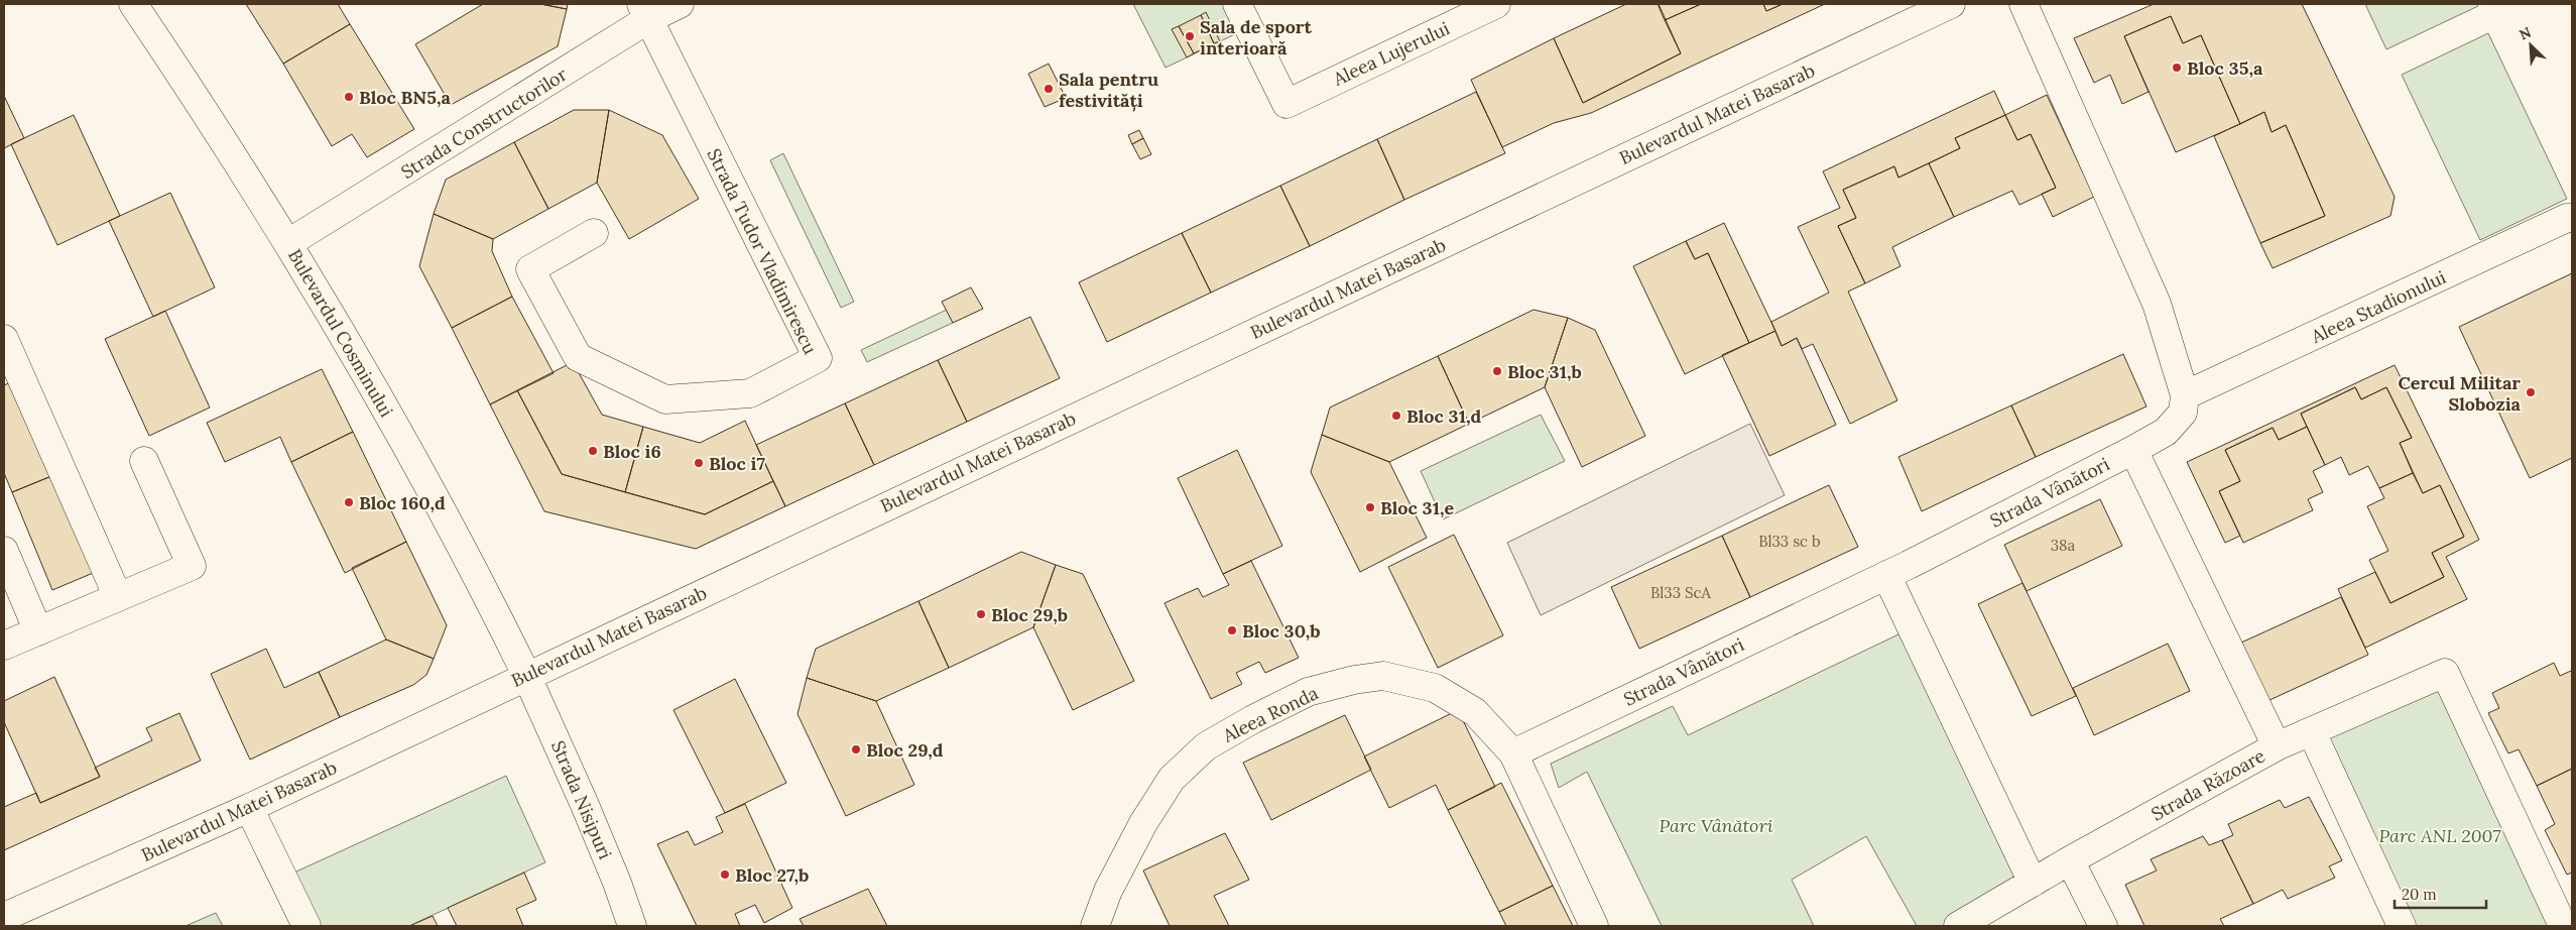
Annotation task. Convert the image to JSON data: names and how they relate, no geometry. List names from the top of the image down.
{
  "streets": {
    "street": [
      "Aleea Lujerului",
      "Bulevardul Matei Basarab",
      "Strada Constructorilor",
      "Strada Tudor Vladimirescu",
      "Aleea Stadionului",
      "Bulevardul Cosminului",
      "Strada Vânători",
      "Aleea Ronda",
      "Strada Răzoare",
      "Strada Nisipuri"
    ]
  },
  "crossings": [
    ["Bulevardul Matei Basarab", "Bulevardul Cosminului"],
    ["Bulevardul Matei Basarab", "Strada Nisipuri"],
    ["Strada Constructorilor", "Strada Tudor Vladimirescu"],
    ["Strada Constructorilor", "Bulevardul Cosminului"],
    ["Aleea Stadionului", "Strada Vânători"],
    ["Bulevardul Cosminului", "Strada Nisipuri"],
    ["Strada Vânători", "Aleea Ronda"],
    ["Strada Vânători", "Strada Răzoare"]
  ],
  "parks": ["Parc Vânători", "Parc ANL 2007"],
  "places": [
    "Sala de sport interioară",
    "Bloc 35,a",
    "Sala pentru festivități",
    "Bloc BN5,a",
    "Bloc 31,b",
    "Cercul Militar Slobozia",
    "Bloc 31,d",
    "Bloc i6",
    "Bloc i7",
    "Bloc 160,d",
    "Bloc 31,e",
    "Bloc 29,b",
    "Bloc 30,b",
    "Bloc 29,d",
    "Bloc 27,b"
  ],
  "house_numbers": ["Bl33 sc b", "38a", "Bl33 ScA"],
  "scale_bar": "20 m",
  "north": "top left"
}
